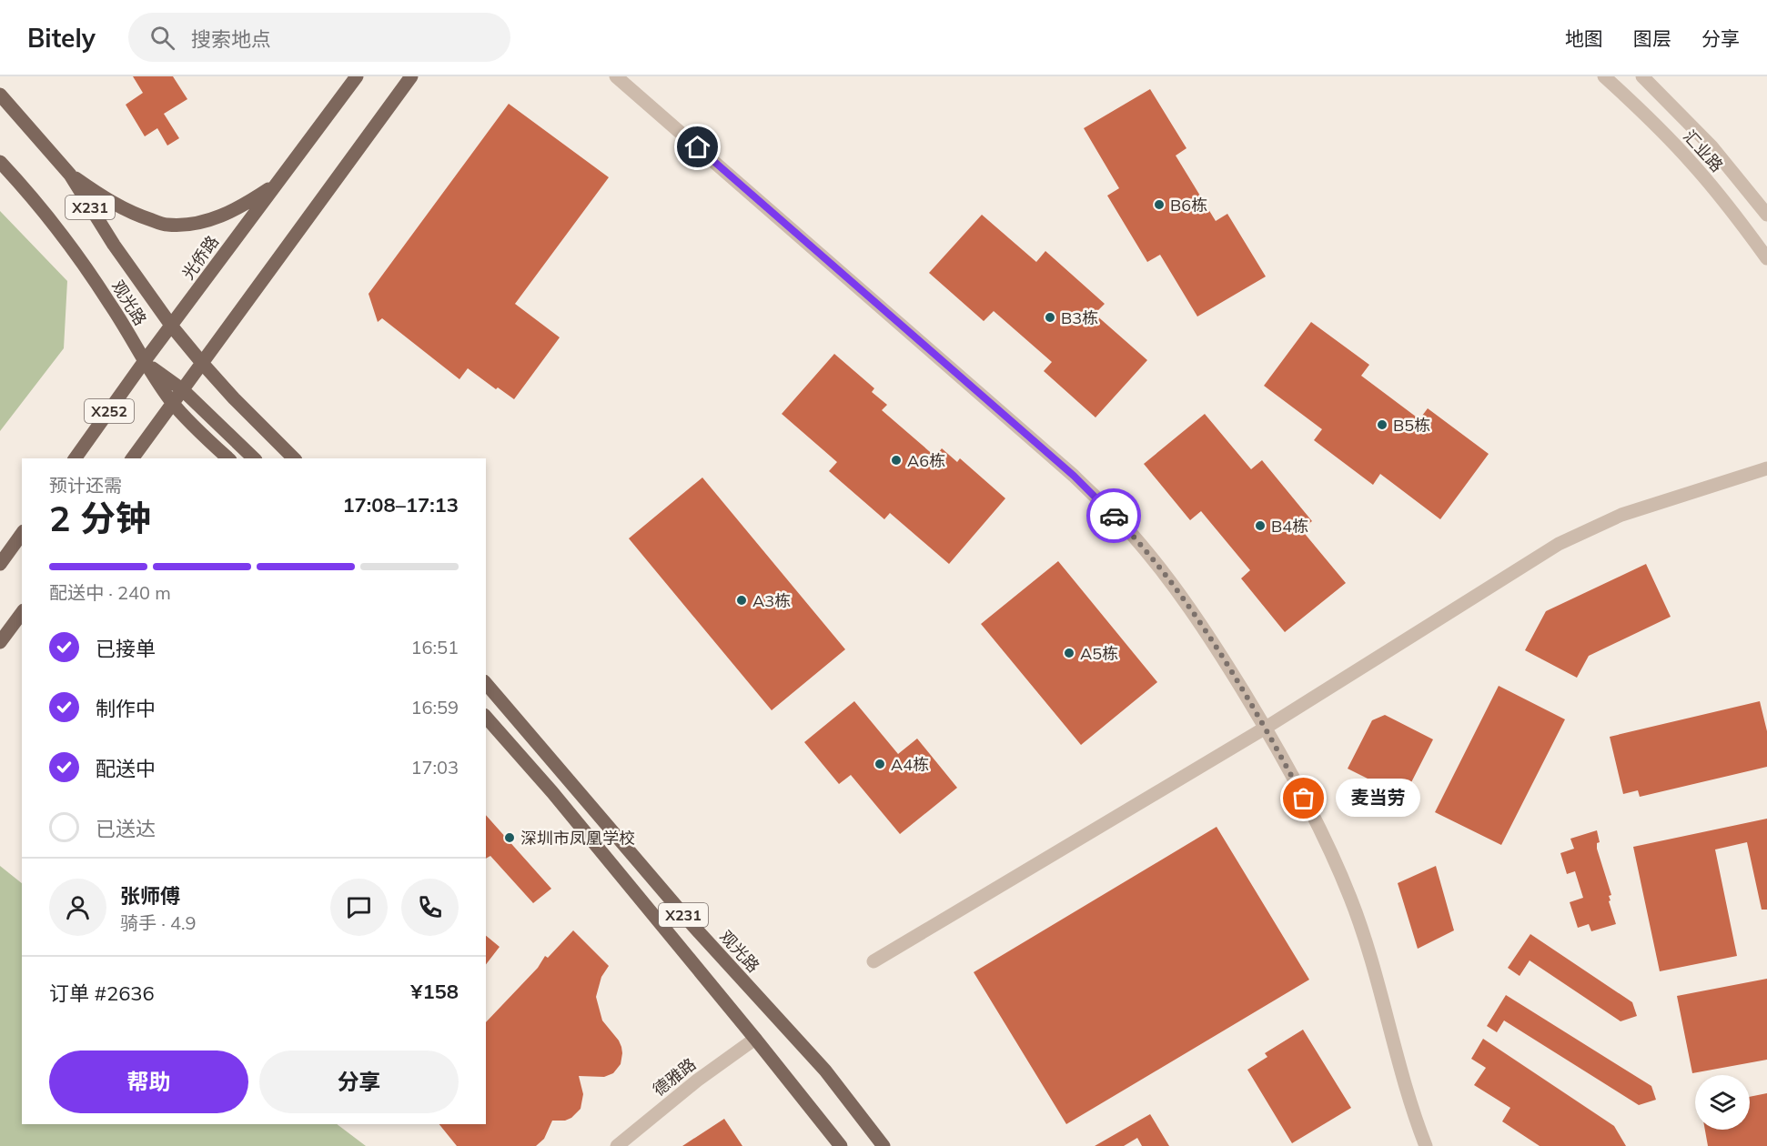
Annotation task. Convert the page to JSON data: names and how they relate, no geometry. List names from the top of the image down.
{
  "streets": {
    "main road": [
      "X231",
      "光侨路",
      "观光路",
      "X252"
    ],
    "street": ["汇业路", "德雅路"]
  },
  "crossings": [
    ["X231", "光侨路"],
    ["X231", "观光路"],
    ["X231", "X252"],
    ["X231", "德雅路"],
    ["光侨路", "观光路"],
    ["观光路", "X252"]
  ],
  "places": [
    "B6栋",
    "B3栋",
    "B5栋",
    "A6栋",
    "B4栋",
    "A3栋",
    "A5栋",
    "A4栋",
    "麦当劳",
    "深圳市凤凰学校"
  ],
  "page": {
    "header": "Bitely",
    "search": "搜索地点",
    "nav": ["地图", "图层", "分享"],
    "heading": ["2 分钟", "预计还需", "17:08–17:13"],
    "panel": [
      "张师傅",
      "骑手 · 4.9",
      "订单 #2636",
      "¥158"
    ],
    "bar": "配送中 · 240 m",
    "list": [
      ["已接单", "16:51"],
      ["制作中", "16:59"],
      ["配送中", "17:03"],
      "已送达"
    ],
    "bubble": "麦当劳",
    "buttons": ["帮助", "分享"]
  }
}
